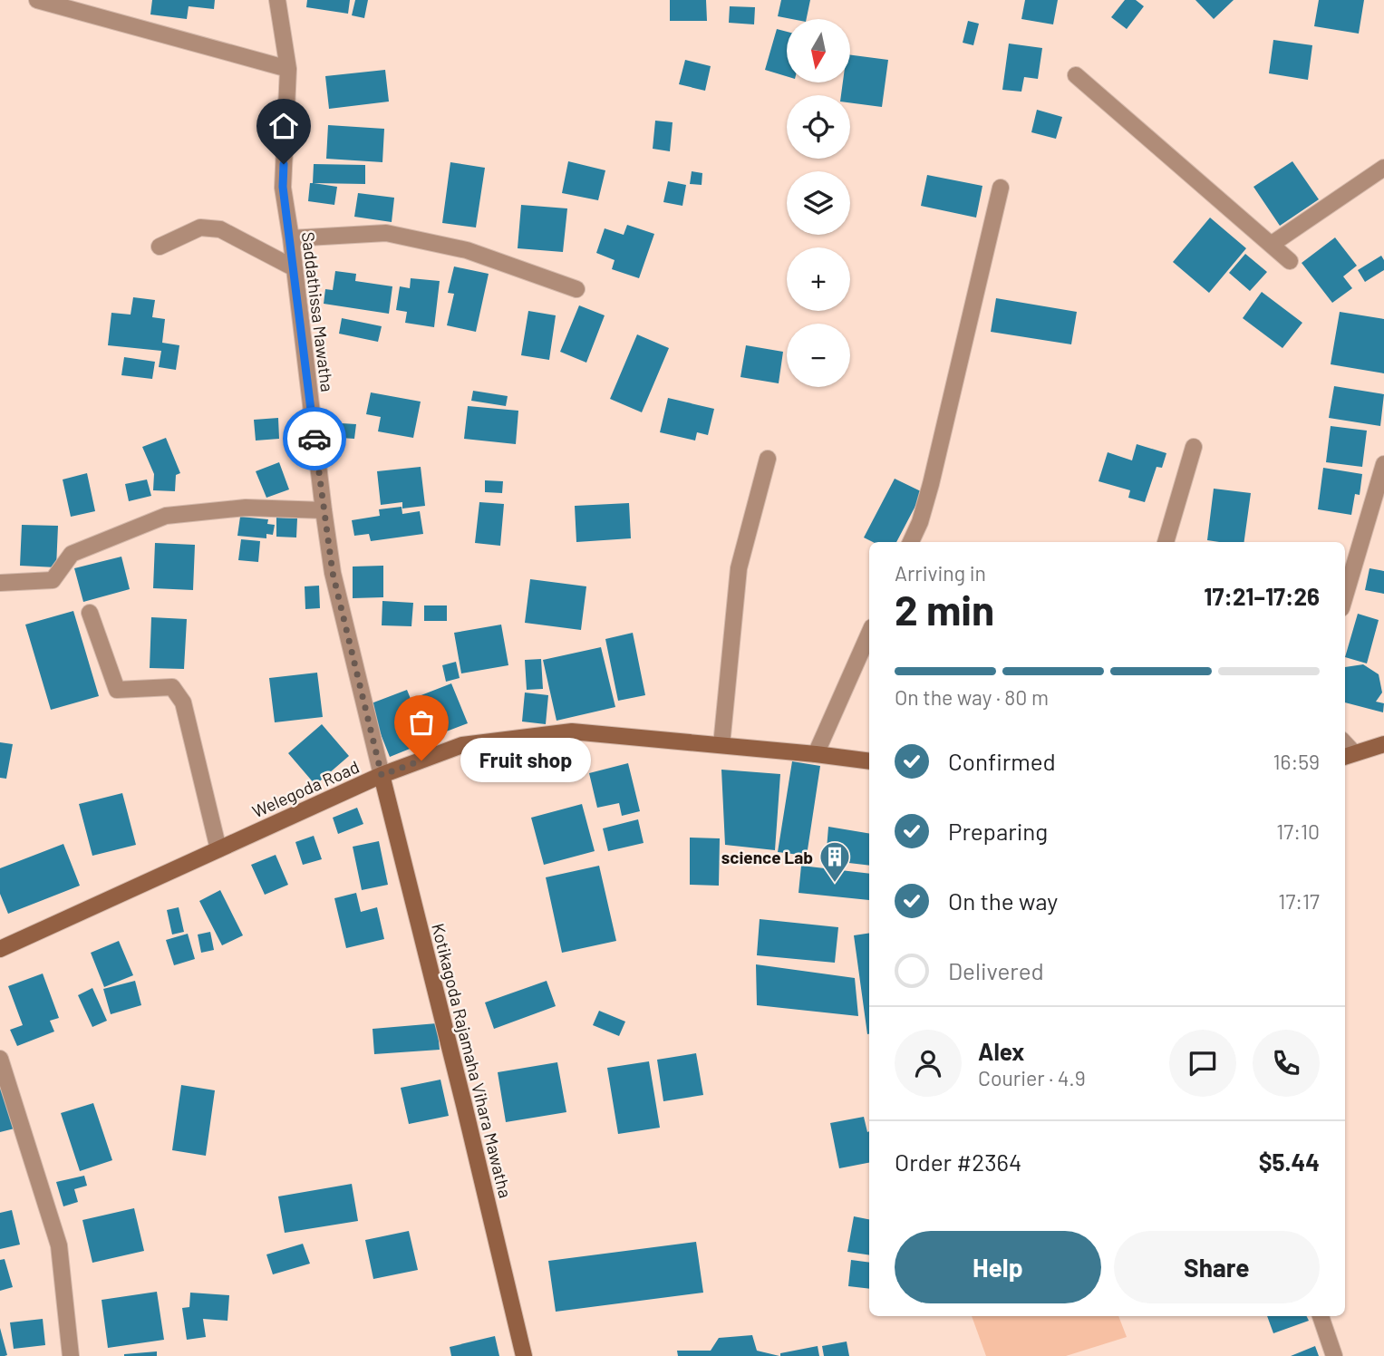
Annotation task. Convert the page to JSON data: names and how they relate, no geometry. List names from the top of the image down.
{
  "streets": {
    "street": ["Saddathissa Mawatha", "Welegoda Road", "Kotikagoda Rajamaha Vihara Mawatha"]
  },
  "crossings": [
    ["Saddathissa Mawatha", "Welegoda Road"],
    ["Saddathissa Mawatha", "Kotikagoda Rajamaha Vihara Mawatha"],
    ["Welegoda Road", "Kotikagoda Rajamaha Vihara Mawatha"]
  ],
  "places": {
    "other": ["Fruit shop"],
    "building": ["science Lab"]
  },
  "north": "bottom",
  "page": {
    "map_buttons": ["+", "−"],
    "heading": ["2 min", "Arriving in", "17:21–17:26"],
    "panel": [
      "Alex",
      "Courier · 4.9",
      "Order #2364",
      "$5.44"
    ],
    "bar": "On the way · 80 m",
    "list": [
      ["Confirmed", "16:59"],
      ["Preparing", "17:10"],
      ["On the way", "17:17"],
      "Delivered"
    ],
    "bubble": "Fruit shop",
    "buttons": ["Help", "Share"]
  }
}
